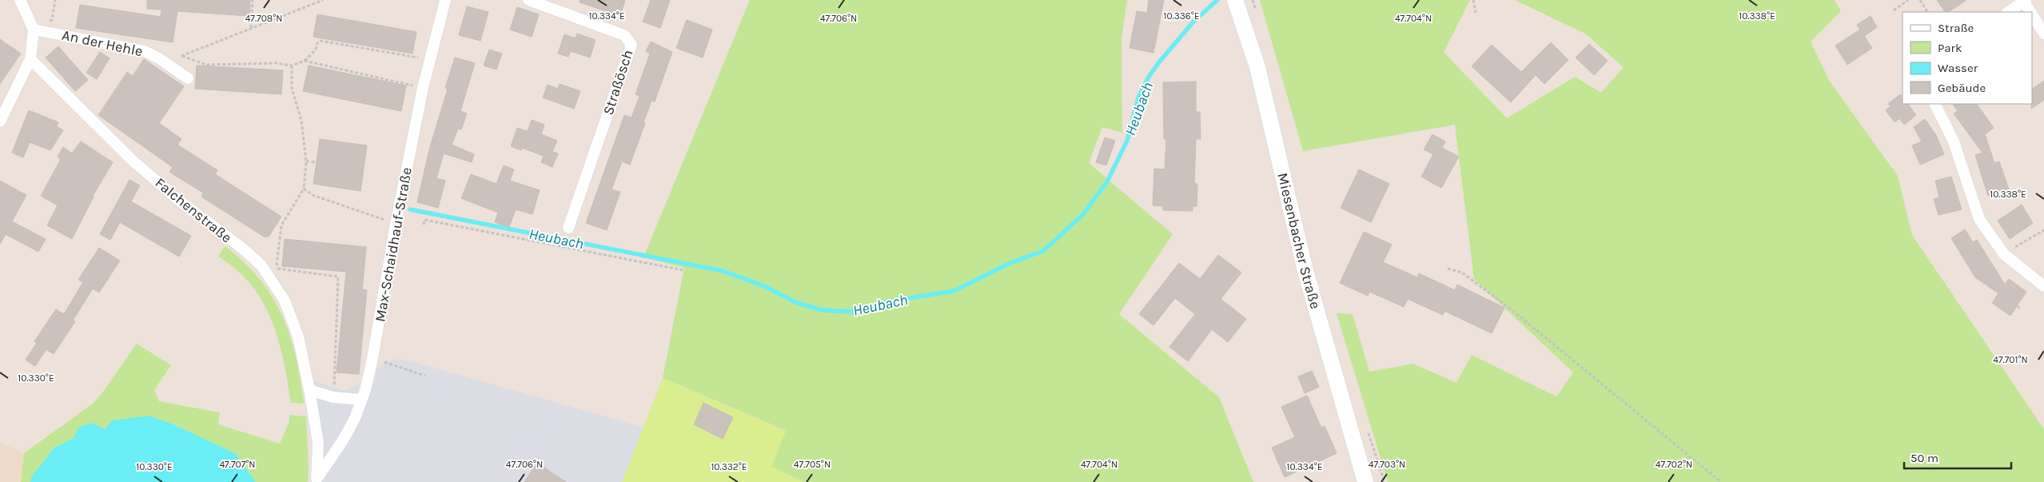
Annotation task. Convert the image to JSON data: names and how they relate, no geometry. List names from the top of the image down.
{
  "streets": {
    "street": [
      "An der Hehle",
      "Straßösch",
      "Falchenstraße",
      "Miesenbacher Straße",
      "Max-Schaidhauf-Straße"
    ]
  },
  "crossings": [
    ["Falchenstraße", "Max-Schaidhauf-Straße"]
  ],
  "water": ["Heubach"],
  "legend": [
    "Straße",
    "Park",
    "Wasser",
    "Gebäude"
  ],
  "scale_bar": "50 m",
  "coordinates": [
    "10.336°E",
    "10.334°E",
    "10.338°E",
    "47.708°N",
    "47.706°N",
    "47.704°N",
    "47.701°N",
    "10.330°E",
    "47.707°N",
    "47.705°N",
    "47.703°N",
    "47.702°N",
    "10.332°E"
  ]
}
